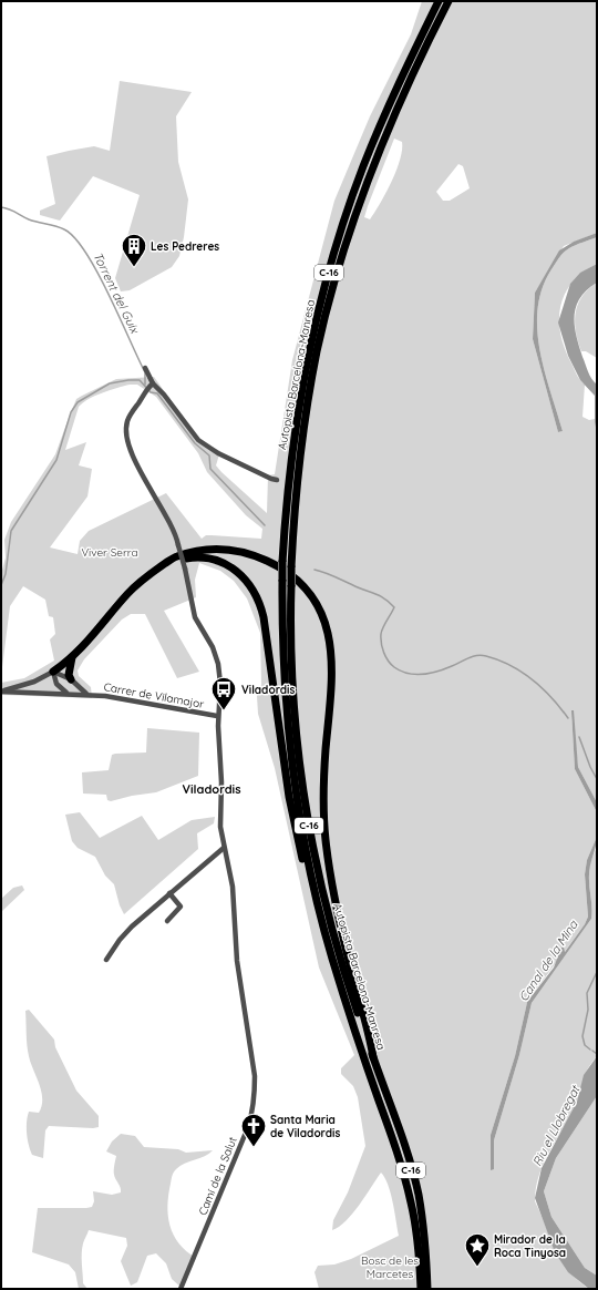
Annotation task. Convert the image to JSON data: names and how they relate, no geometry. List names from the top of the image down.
{
  "streets": {
    "highway": ["C-16", "Autopista Barcelona-Manresa"],
    "street": ["Carrer de Vilamajor", "Camí de la Salut"]
  },
  "crossings": [
    ["Carrer de Vilamajor", "Camí de la Salut"]
  ],
  "districts": ["Viladordis"],
  "water": ["Torrent del Guix", "Canal de la Mina", "Riu el Llobregat"],
  "parks": ["Viver Serra", "Bosc de les Marcetes"],
  "places": {
    "building": ["Les Pedreres"],
    "bus stop": ["Viladordis"],
    "church": ["Santa Maria de Viladordis"],
    "place": ["Mirador de la Roca Tinyosa"]
  }
}
